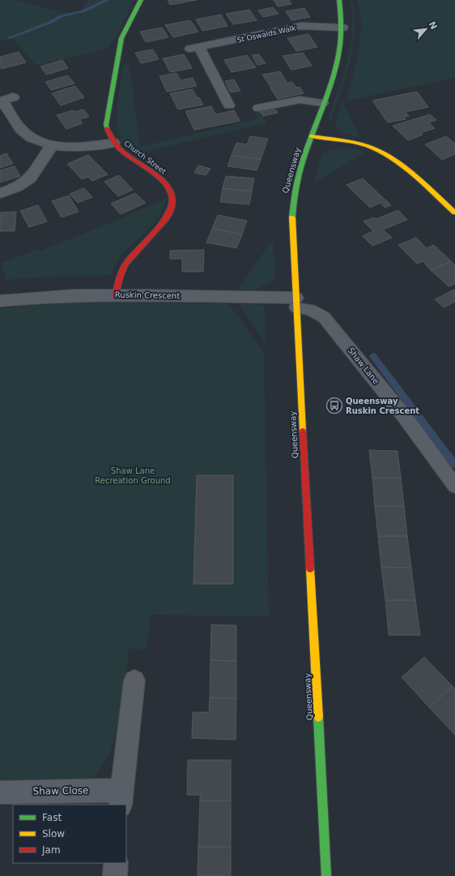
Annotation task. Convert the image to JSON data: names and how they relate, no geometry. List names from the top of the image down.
{
  "streets": {
    "street": [
      "St Oswalds Walk",
      "Church Street",
      "Queensway",
      "Ruskin Crescent",
      "Shaw Close"
    ],
    "lane": ["Shaw Lane"]
  },
  "crossings": [
    ["St Oswalds Walk", "Queensway"],
    ["Church Street", "Ruskin Crescent"],
    ["Queensway", "Ruskin Crescent"],
    ["Queensway", "Shaw Lane"],
    ["Ruskin Crescent", "Shaw Lane"]
  ],
  "parks": ["Shaw Lane Recreation Ground"],
  "places": {
    "bus stop": ["Queensway Ruskin Crescent"]
  },
  "legend": ["Fast", "Slow", "Jam"],
  "north": "top right"
}
